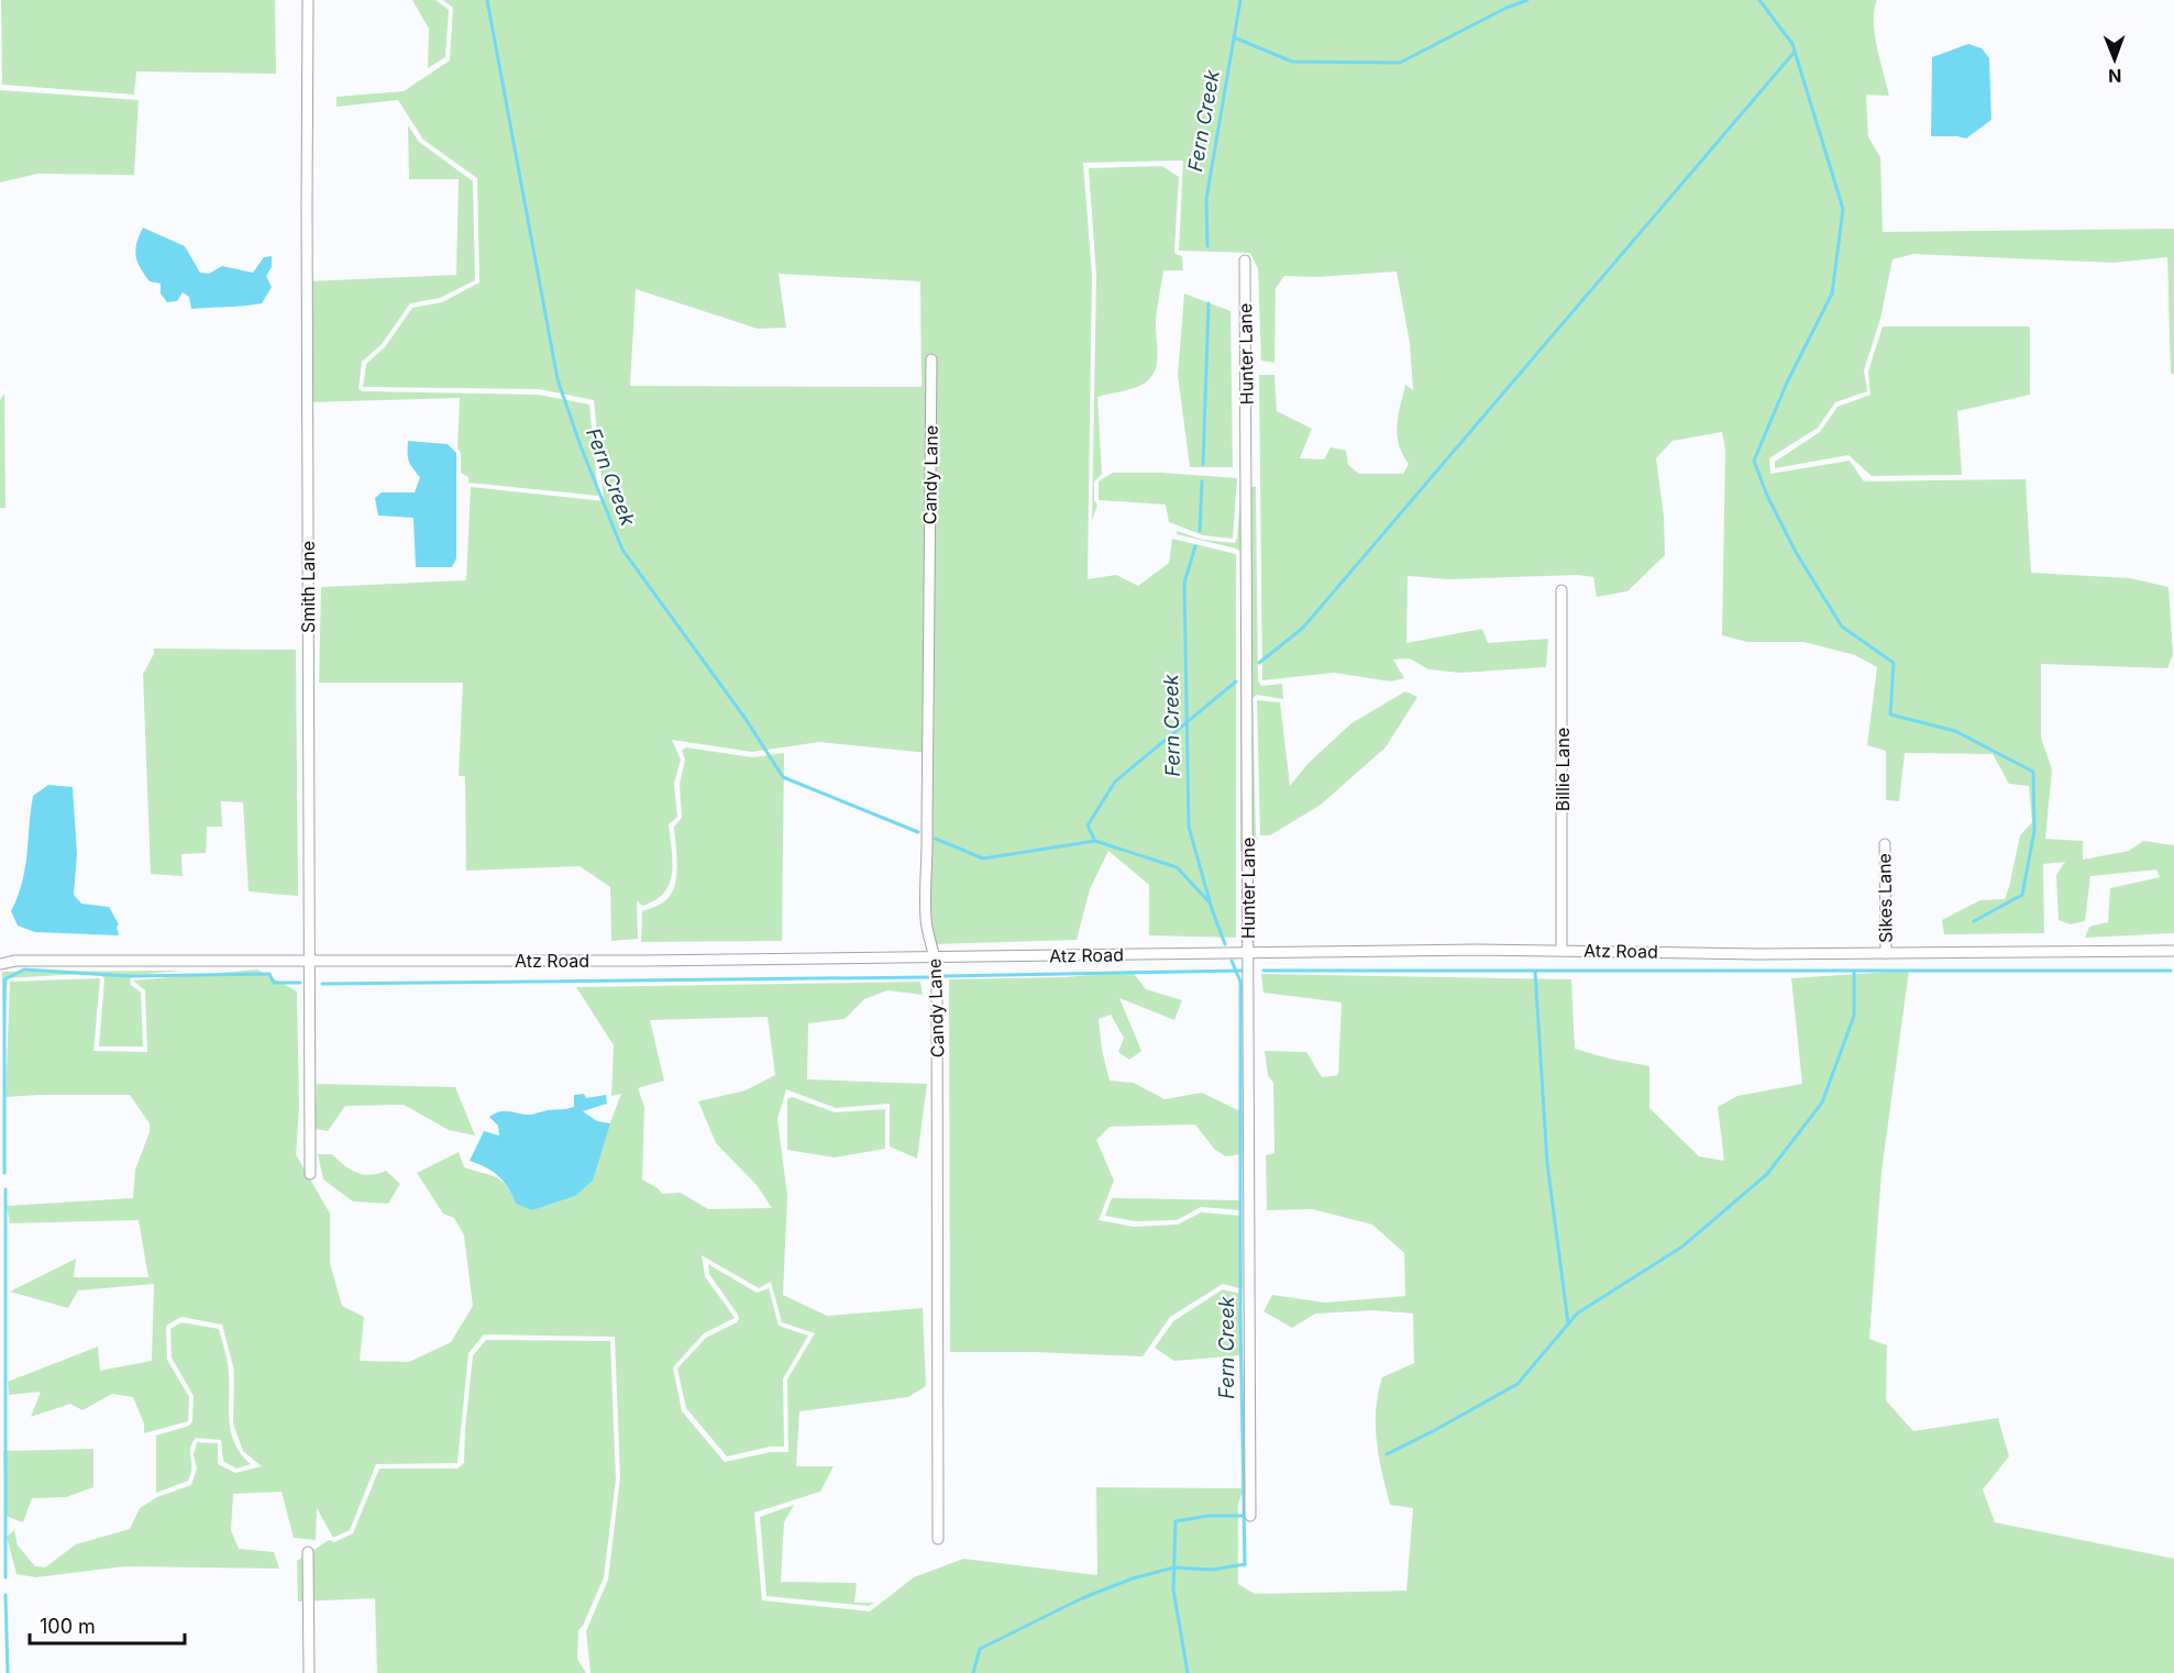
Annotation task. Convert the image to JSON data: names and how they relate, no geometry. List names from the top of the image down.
{
  "streets": {
    "street": [
      "Hunter Lane",
      "Candy Lane",
      "Smith Lane",
      "Billie Lane",
      "Sikes Lane",
      "Atz Road"
    ]
  },
  "crossings": [
    ["Hunter Lane", "Atz Road"],
    ["Candy Lane", "Atz Road"],
    ["Smith Lane", "Atz Road"],
    ["Billie Lane", "Atz Road"],
    ["Sikes Lane", "Atz Road"]
  ],
  "water": ["Fern Creek"],
  "scale_bar": "100 m",
  "north": "bottom"
}
